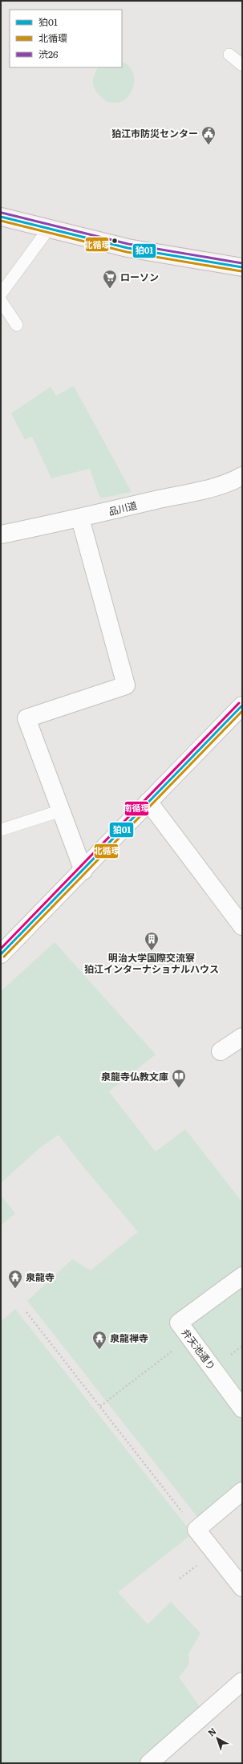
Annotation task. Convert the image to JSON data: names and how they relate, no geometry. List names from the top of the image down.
{
  "streets": {
    "street": ["品川道", "弁天池通り"]
  },
  "places": {
    "public building": ["狛江市防災センター"],
    "supermarket": ["ローソン"],
    "building": ["明治大学国際交流寮 狛江インターナショナルハウス"],
    "library": ["泉龍寺仏教文庫"],
    "temple": ["泉龍寺", "泉龍禅寺"]
  },
  "lines": [
    "transit line 渋26",
    "transit line 狛01",
    "transit line 北循環",
    "transit line 南循環"
  ],
  "legend": ["狛01", "北循環", "渋26"],
  "north": "top left"
}
